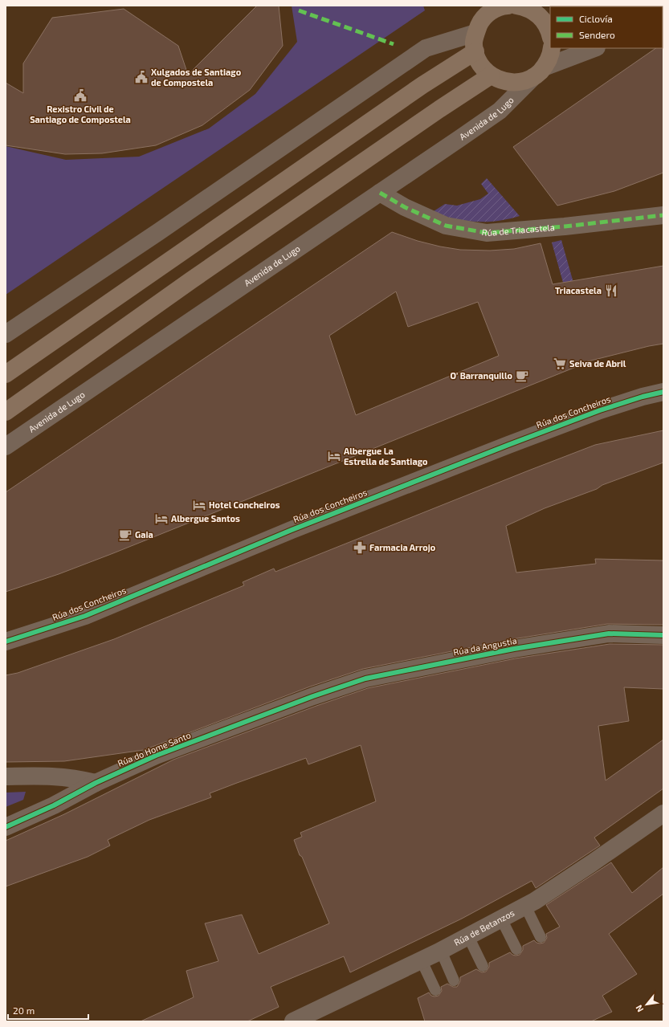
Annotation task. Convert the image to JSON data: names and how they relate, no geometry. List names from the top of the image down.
{
  "streets": {
    "street": [
      "Avenida de Lugo",
      "Rúa de Triacastela",
      "Rúa dos Concheiros",
      "Rúa da Angustia",
      "Rúa do Home Santo",
      "Rúa de Betanzos"
    ]
  },
  "crossings": [
    ["Avenida de Lugo", "Rúa de Triacastela"],
    ["Rúa da Angustia", "Rúa do Home Santo"]
  ],
  "places": {
    "public building": ["Xulgados de Santiago de Compostela", "Rexistro Civil de Santiago de Compostela"],
    "restaurant": ["Triacastela"],
    "supermarket": ["Seiva de Abril"],
    "cafe": ["O' Barranquillo", "Gaia"],
    "hotel": ["Albergue La Estrella de Santiago", "Hotel Concheiros", "Albergue Santos"],
    "pharmacy": ["Farmacia Arrojo"]
  },
  "legend": ["Ciclovía", "Sendero"],
  "scale_bar": "20 m",
  "north": "bottom left"
}
